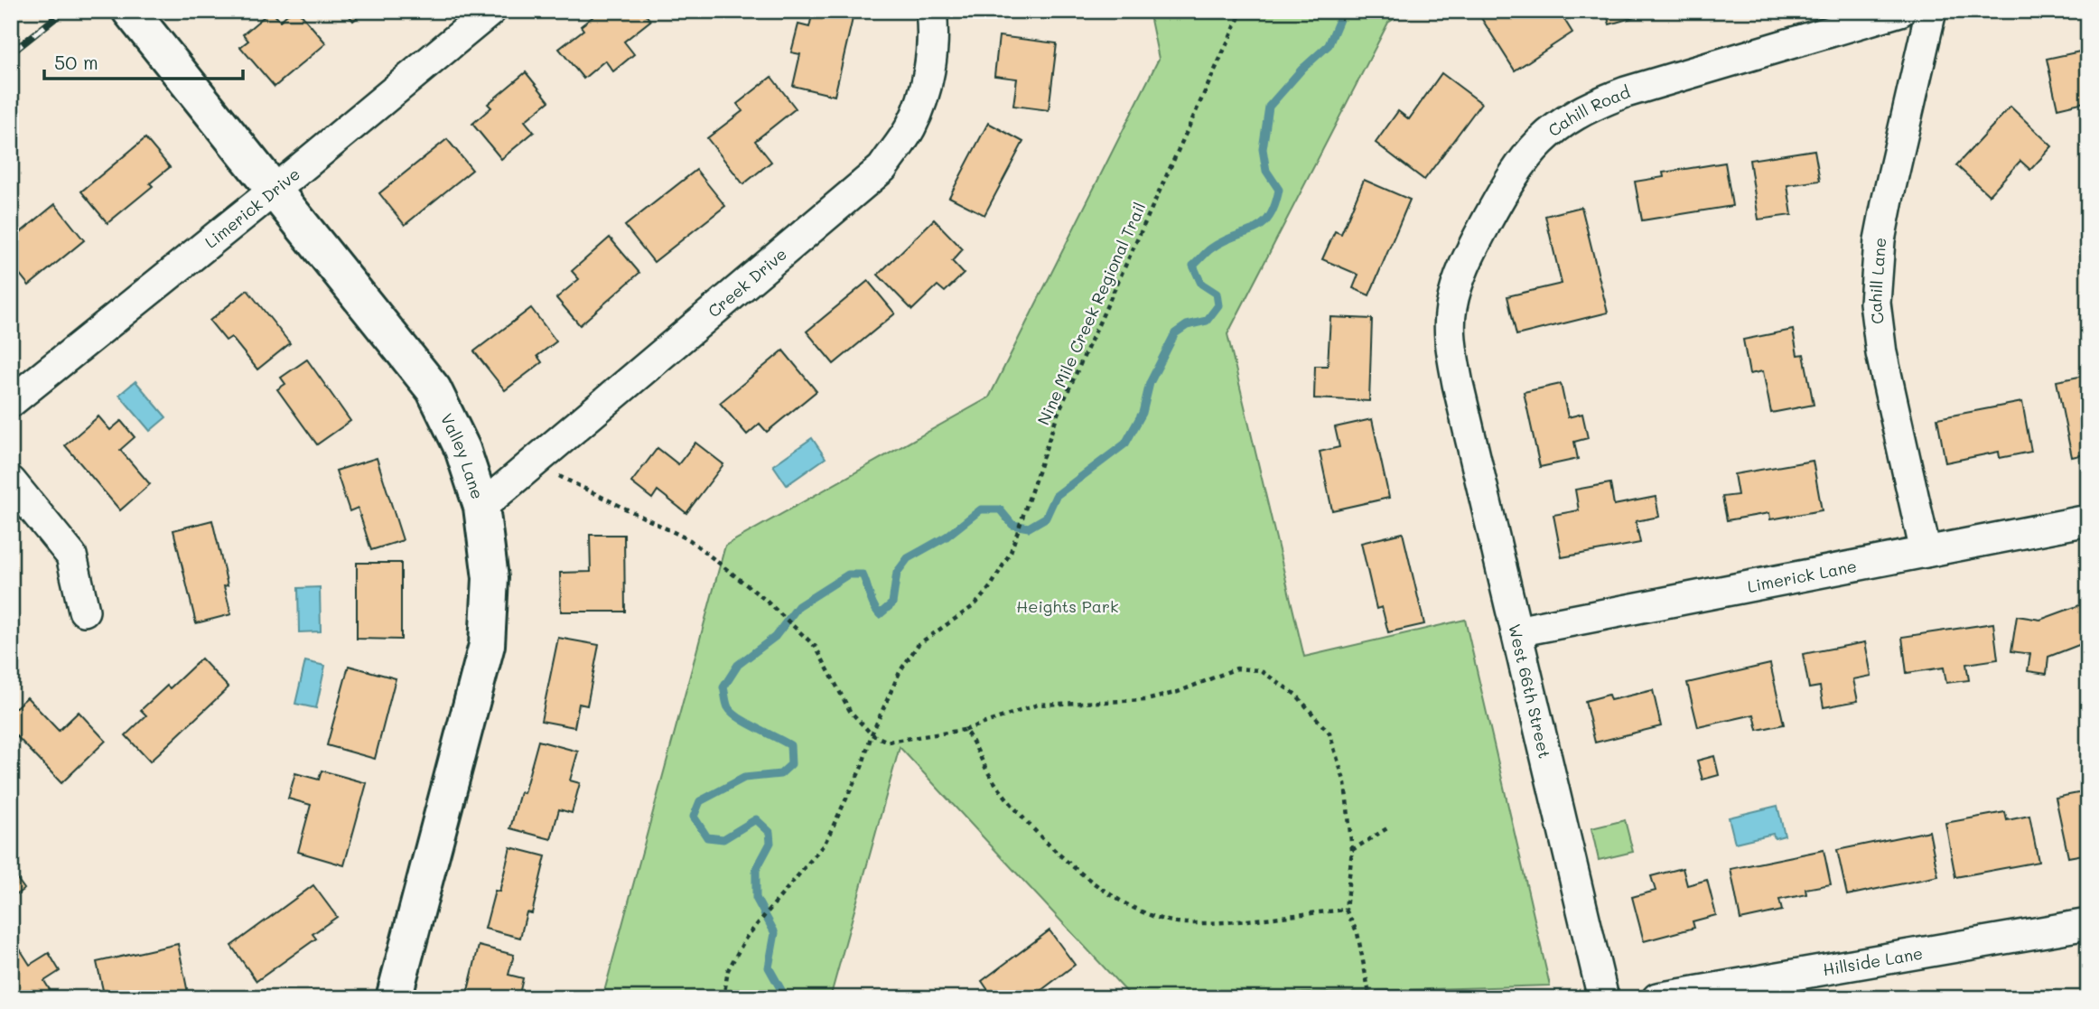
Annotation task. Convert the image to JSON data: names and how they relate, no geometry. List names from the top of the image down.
{
  "streets": {
    "street": [
      "Cahill Road",
      "Limerick Drive",
      "Cahill Lane",
      "Creek Drive",
      "Valley Lane",
      "Limerick Lane",
      "West 66th Street",
      "Hillside Lane"
    ],
    "path": ["Nine Mile Creek Regional Trail"]
  },
  "crossings": [
    ["Cahill Road", "West 66th Street"],
    ["Limerick Drive", "Valley Lane"],
    ["Cahill Lane", "Limerick Lane"],
    ["Creek Drive", "Valley Lane"],
    ["Limerick Lane", "West 66th Street"]
  ],
  "parks": ["Heights Park"],
  "scale_bar": "50 m"
}
